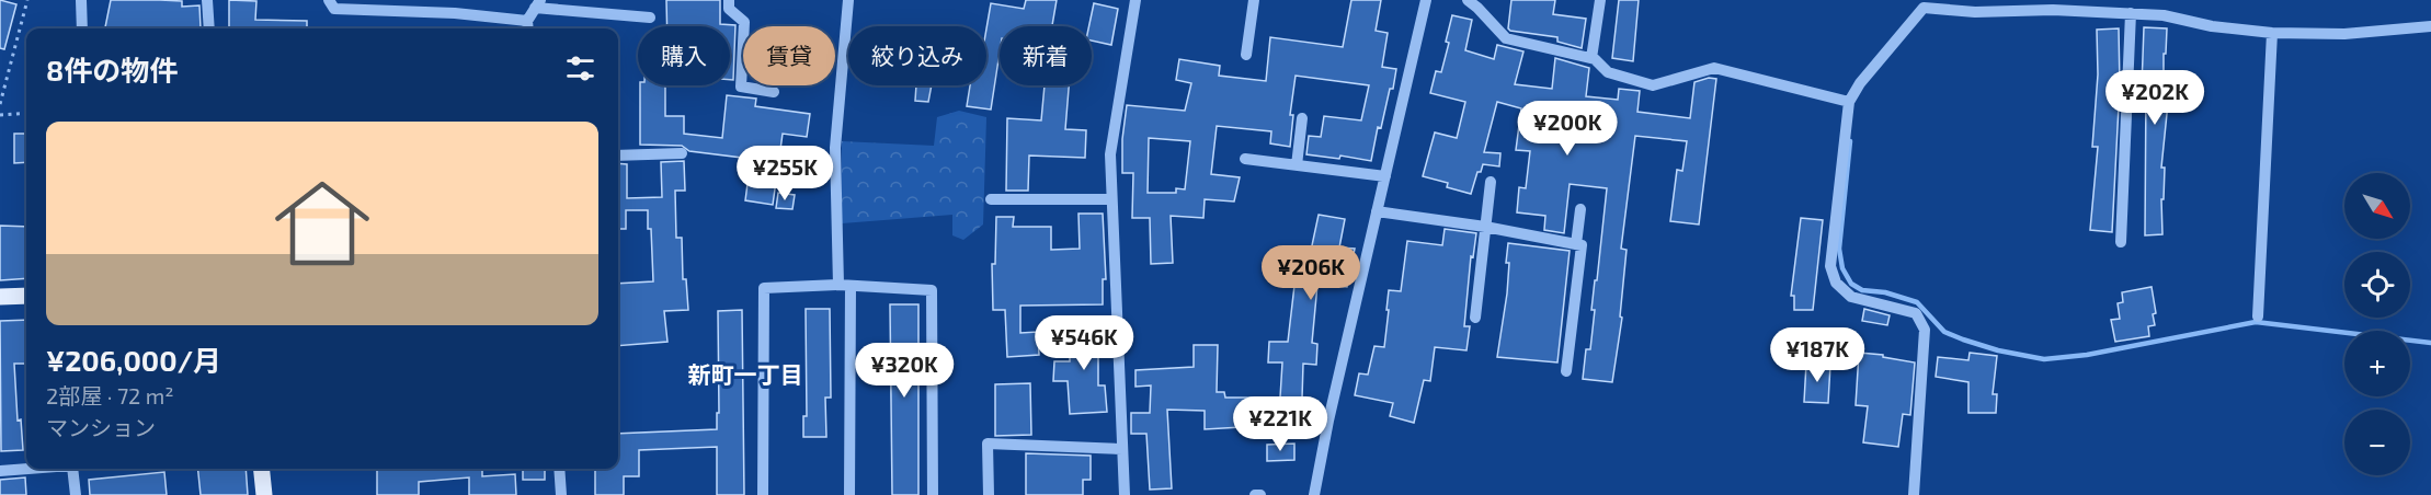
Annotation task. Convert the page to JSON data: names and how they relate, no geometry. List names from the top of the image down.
{
  "districts": ["新町一丁目"],
  "north": "bottom right",
  "page": {
    "chip": [
      "購入",
      "賃貸",
      "絞り込み",
      "新着"
    ],
    "heading": "8件の物件",
    "price": [
      "¥202K",
      "¥200K",
      "¥255K",
      "¥206K",
      "¥546K",
      "¥187K",
      "¥320K",
      "¥221K"
    ],
    "list": [
      {
        "name": "¥206,000/月",
        "note": "2部屋 · 72 m² · マンション"
      }
    ],
    "map_buttons": ["+", "−"]
  }
}
